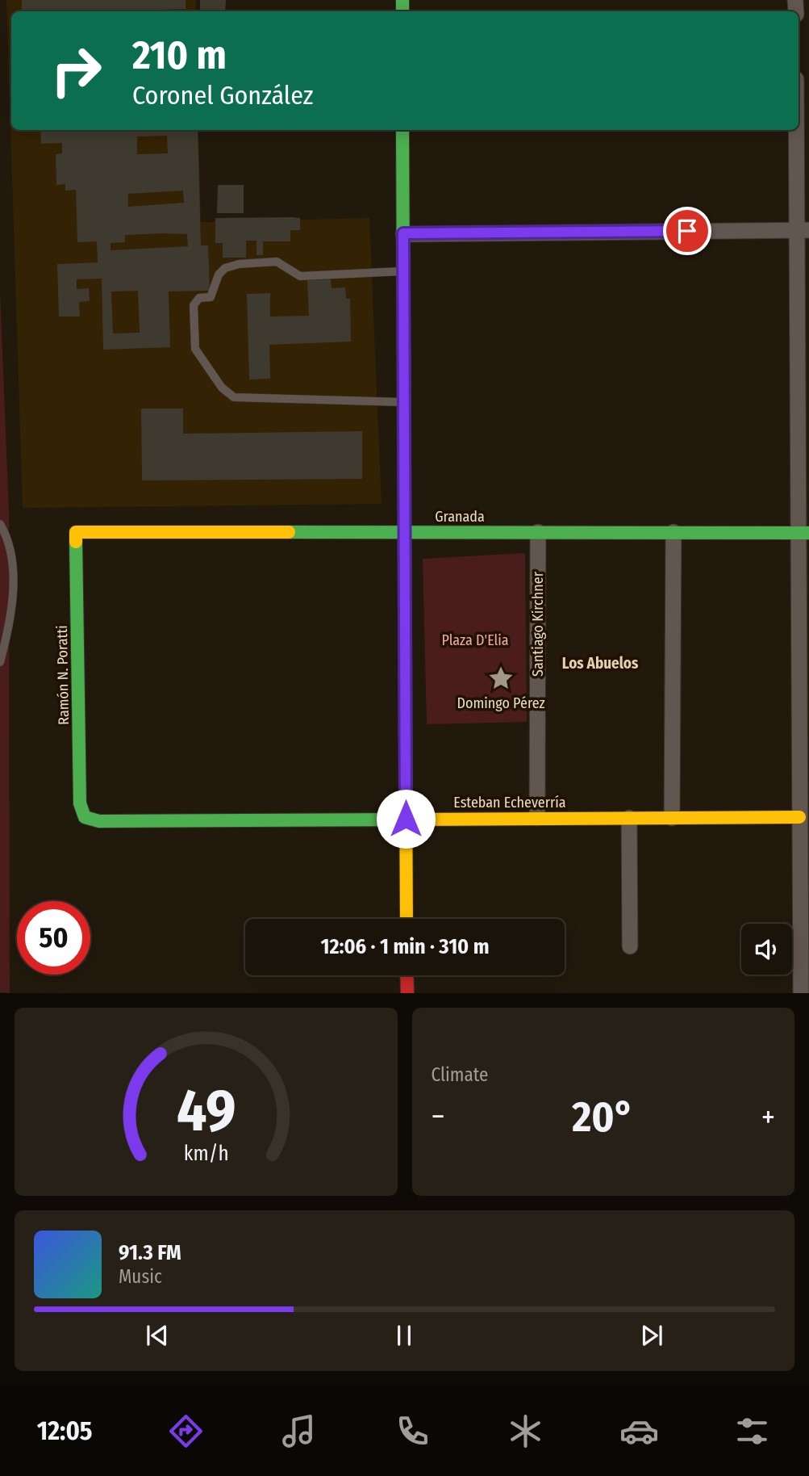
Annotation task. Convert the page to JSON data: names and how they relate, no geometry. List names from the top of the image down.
{
  "streets": {
    "street": [
      "Granada",
      "Santiago Kirchner",
      "Ramón N. Poratti",
      "Esteban Echeverría"
    ]
  },
  "crossings": [
    ["Granada", "Santiago Kirchner"],
    ["Granada", "Ramón N. Poratti"],
    ["Santiago Kirchner", "Esteban Echeverría"],
    ["Ramón N. Poratti", "Esteban Echeverría"]
  ],
  "districts": ["Los Abuelos"],
  "parks": ["Plaza D'Elia"],
  "places": {
    "place": ["Domingo Pérez"]
  },
  "page": {
    "turn": ["210 m", "Coronel González"],
    "limit": "50",
    "trip": "12:06 · 1 min · 310 m",
    "tile": "Climate",
    "heat": ["−", "20°", "+"],
    "song": ["91.3 FM", "Music"],
    "tabs": "12:05",
    "gauge": ["49", "km/h"]
  }
}
